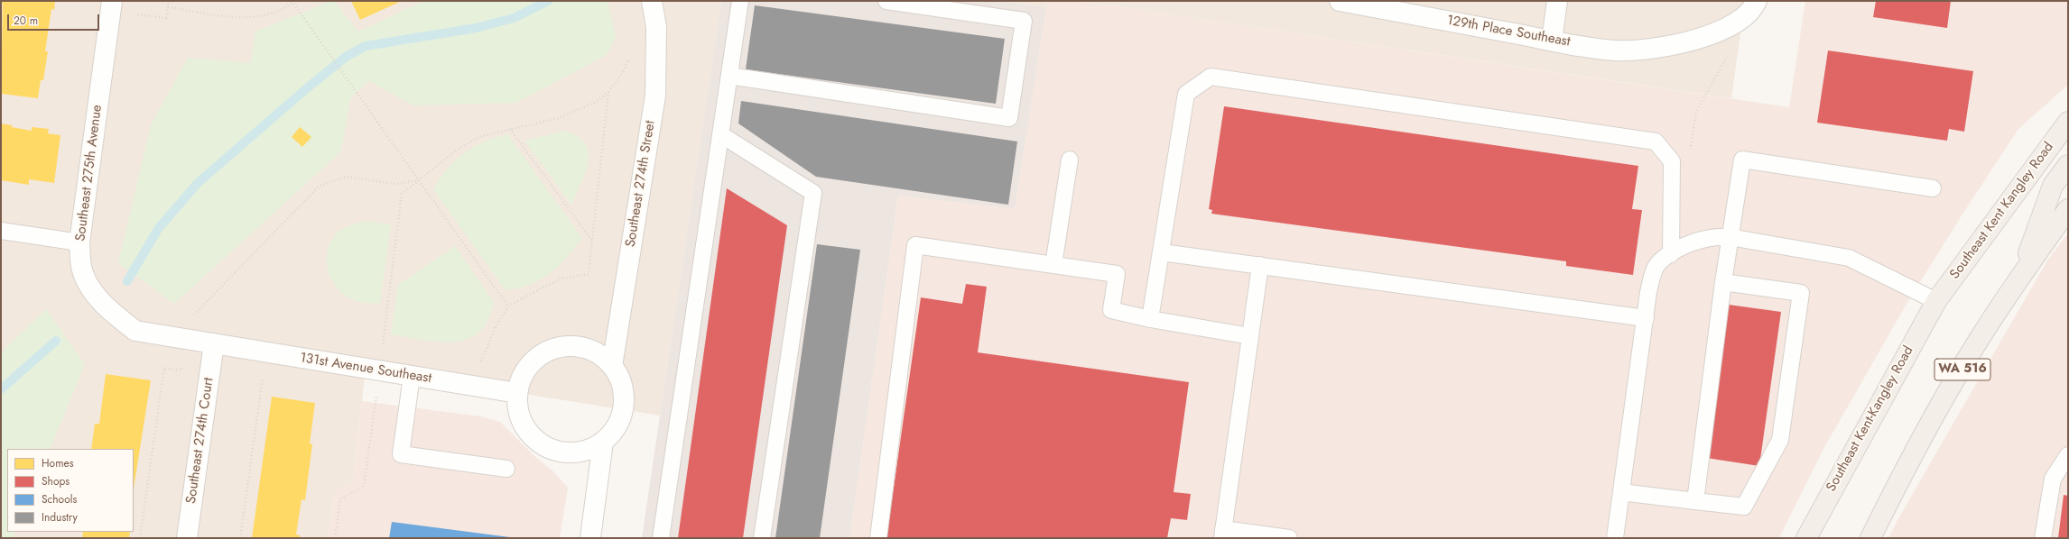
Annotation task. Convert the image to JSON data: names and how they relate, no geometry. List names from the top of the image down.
{
  "streets": {
    "main road": ["Southeast Kent Kangley Road", "WA 516", "Southeast Kent-Kangley Road"],
    "street": [
      "129th Place Southeast",
      "Southeast 275th Avenue",
      "Southeast 274th Street",
      "131st Avenue Southeast",
      "Southeast 274th Court"
    ]
  },
  "crossings": [
    ["Southeast 275th Avenue", "131st Avenue Southeast"],
    ["Southeast 275th Avenue", "Southeast 274th Court"],
    ["Southeast 274th Street", "131st Avenue Southeast"],
    ["Southeast Kent Kangley Road", "Southeast Kent-Kangley Road"],
    ["131st Avenue Southeast", "Southeast 274th Court"]
  ],
  "legend": [
    "Homes",
    "Shops",
    "Schools",
    "Industry"
  ],
  "scale_bar": "20 m"
}
